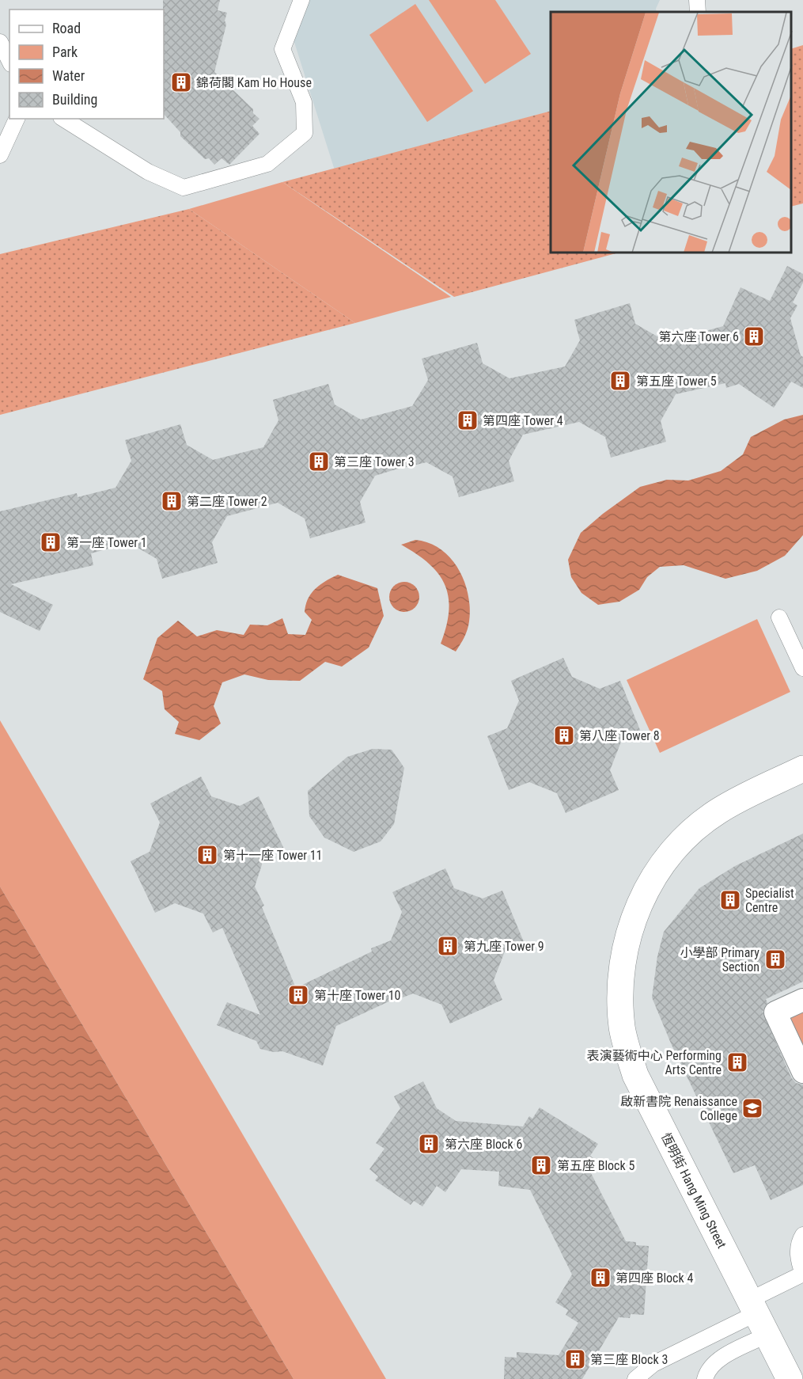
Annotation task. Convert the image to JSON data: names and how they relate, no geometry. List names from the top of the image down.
{
  "streets": {
    "street": ["恆明街 Hang Ming Street"]
  },
  "places": {
    "building": [
      "錦荷閣 Kam Ho House",
      "第六座 Tower 6",
      "第五座 Tower 5",
      "第四座 Tower 4",
      "第三座 Tower 3",
      "第二座 Tower 2",
      "第一座 Tower 1",
      "第八座 Tower 8",
      "第十一座 Tower 11",
      "Specialist Centre",
      "第九座 Tower 9",
      "小學部 Primary Section",
      "第十座 Tower 10",
      "表演藝術中心 Performing Arts Centre",
      "第六座 Block 6",
      "第五座 Block 5",
      "第四座 Block 4",
      "第三座 Block 3"
    ],
    "school or university": ["啟新書院 Renaissance College"]
  },
  "legend": [
    "Road",
    "Park",
    "Water",
    "Building"
  ]
}
